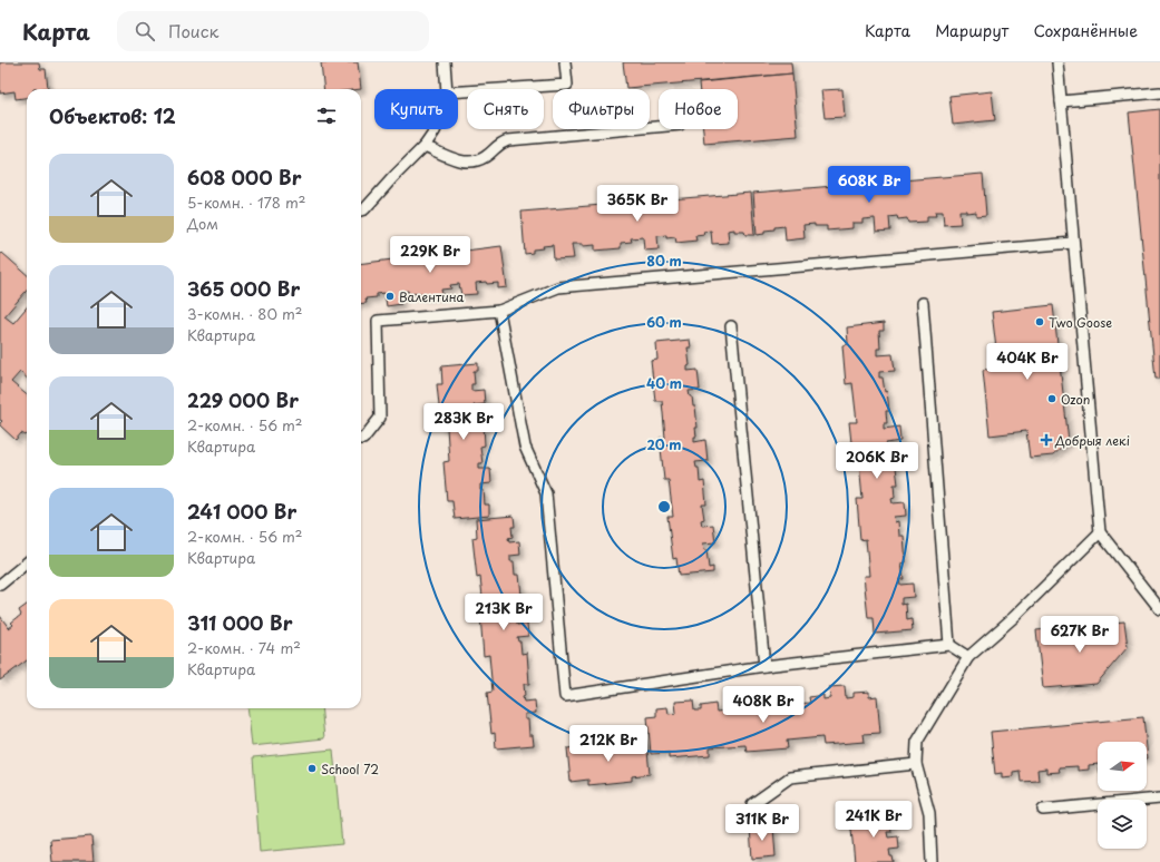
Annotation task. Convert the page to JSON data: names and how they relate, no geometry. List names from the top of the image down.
{
  "places": {
    "other": [
      "Валентина",
      "Two Goose",
      "Ozon",
      "School 72"
    ],
    "health": ["Добрыя лекі"]
  },
  "north": "right",
  "page": {
    "header": "Карта",
    "search": "Поиск",
    "nav": ["Карта", "Маршрут", "Сохранённые"],
    "chip": [
      "Купить",
      "Снять",
      "Фильтры",
      "Новое"
    ],
    "heading": "Объектов: 12",
    "list": [
      {
        "name": "608 000 Br",
        "note": "5-комн. · 178 m² · Дом"
      },
      {
        "name": "365 000 Br",
        "note": "3-комн. · 80 m² · Квартира"
      },
      {
        "name": "229 000 Br",
        "note": "2-комн. · 56 m² · Квартира"
      },
      {
        "name": "241 000 Br",
        "note": "2-комн. · 56 m² · Квартира"
      },
      {
        "name": "311 000 Br",
        "note": "2-комн. · 74 m² · Квартира"
      }
    ],
    "price": [
      "608K Br",
      "365K Br",
      "229K Br",
      "404K Br",
      "283K Br",
      "206K Br",
      "213K Br",
      "627K Br",
      "408K Br",
      "212K Br",
      "241K Br",
      "311K Br"
    ]
  },
  "rings": [
    "80 m",
    "60 m",
    "40 m",
    "20 m"
  ]
}
